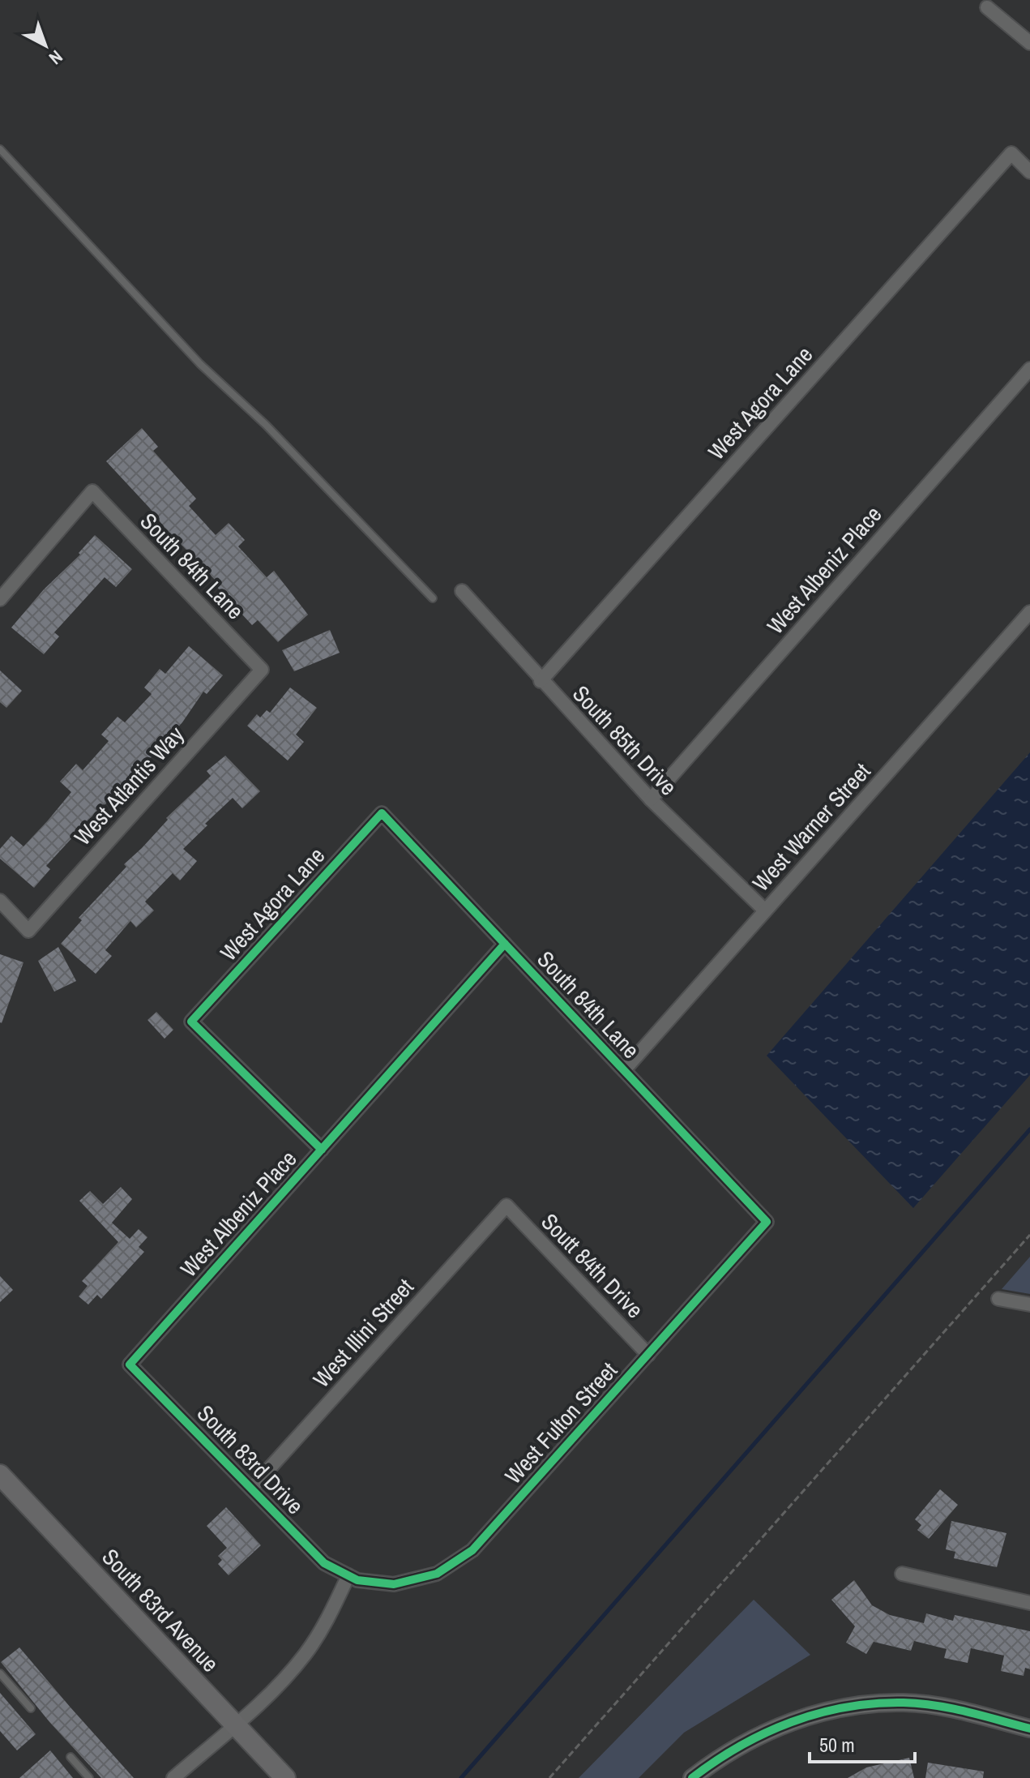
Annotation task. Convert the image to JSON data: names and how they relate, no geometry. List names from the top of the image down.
{
  "streets": {
    "main road": ["South 83rd Avenue"],
    "street": [
      "West Agora Lane",
      "South 84th Lane",
      "West Albeniz Place",
      "South 85th Drive",
      "West Atlantis Way",
      "West Warner Street",
      "Soutt 84th Drive",
      "West Illini Street",
      "West Fulton Street",
      "South 83rd Drive"
    ]
  },
  "crossings": [
    ["West Agora Lane", "South 84th Lane"],
    ["West Agora Lane", "West Albeniz Place"],
    ["West Agora Lane", "South 85th Drive"],
    ["South 84th Lane", "West Albeniz Place"],
    ["South 84th Lane", "West Atlantis Way"],
    ["South 84th Lane", "West Warner Street"],
    ["South 84th Lane", "West Fulton Street"],
    ["West Albeniz Place", "South 85th Drive"],
    ["West Albeniz Place", "South 83rd Drive"],
    ["South 85th Drive", "West Warner Street"],
    ["Soutt 84th Drive", "West Illini Street"],
    ["Soutt 84th Drive", "West Fulton Street"],
    ["West Illini Street", "South 83rd Drive"],
    ["West Fulton Street", "South 83rd Drive"]
  ],
  "scale_bar": "50 m",
  "north": "bottom right"
}
